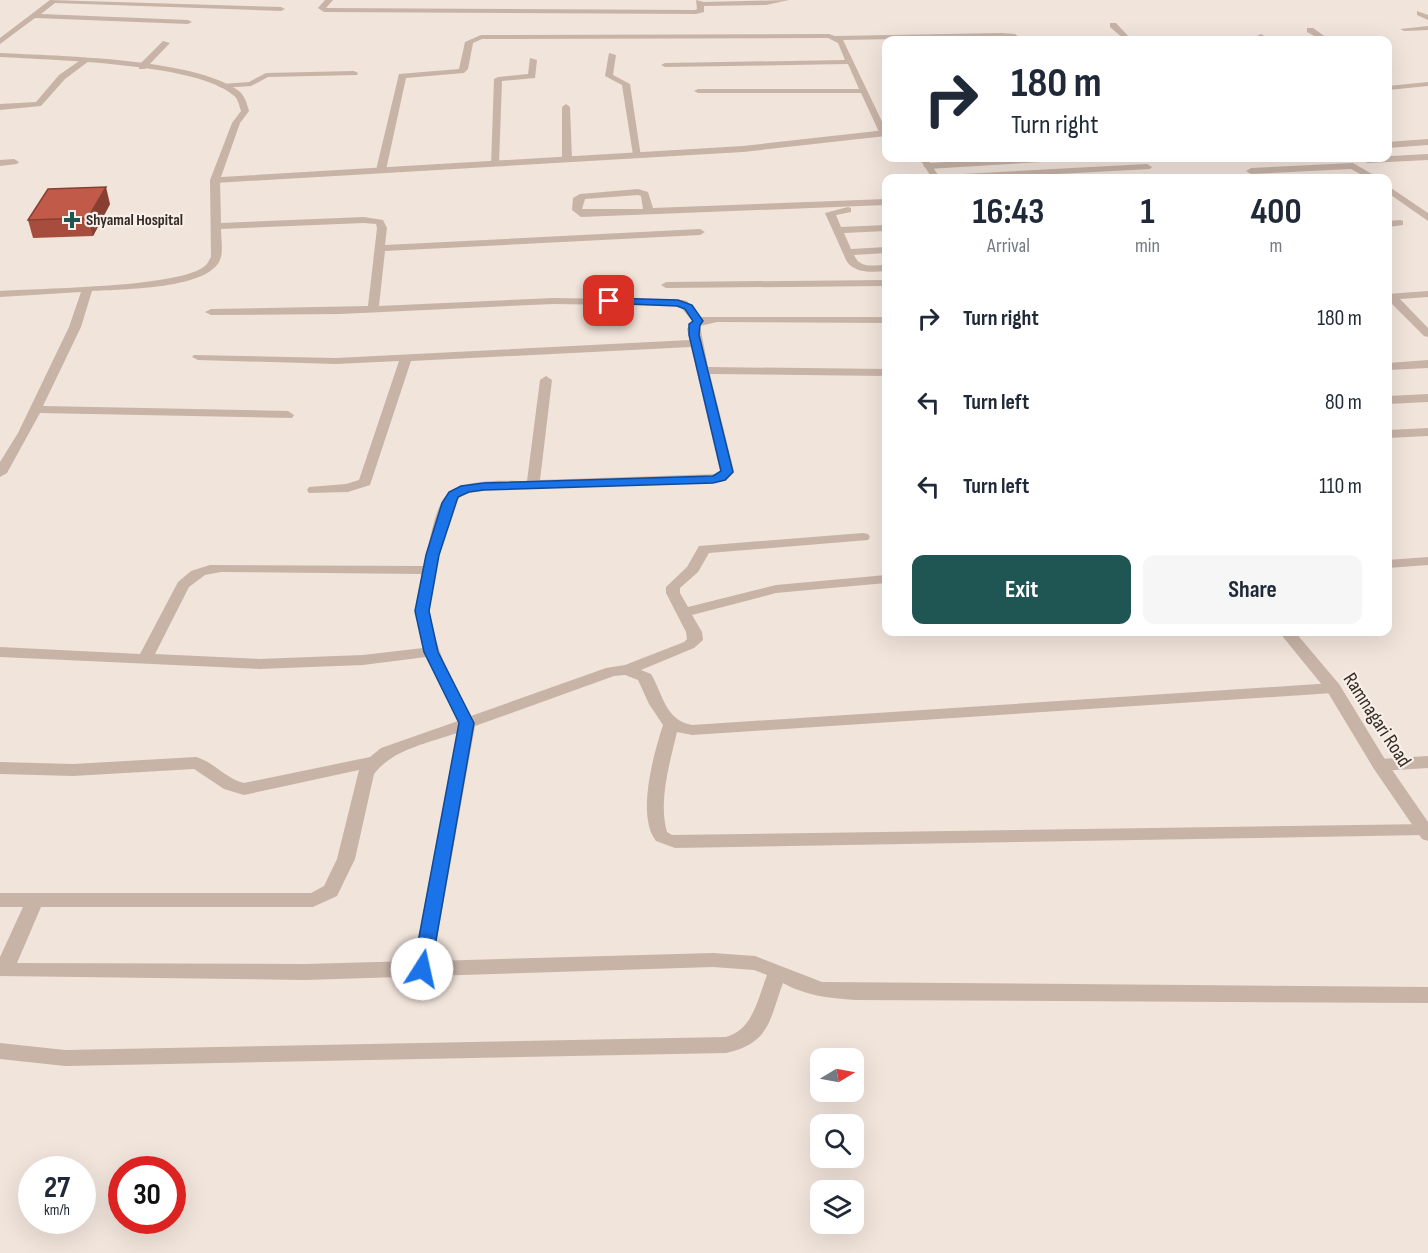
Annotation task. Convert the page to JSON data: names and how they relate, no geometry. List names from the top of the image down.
{
  "streets": {
    "street": ["Ramnagari Road"]
  },
  "places": {
    "health": ["Shyamal Hospital"]
  },
  "north": "right",
  "page": {
    "turn": ["180 m", "Turn right"],
    "eta": [
      "16:43",
      "Arrival",
      "1",
      "min",
      "400",
      "m"
    ],
    "list": [
      {
        "name": "Turn right",
        "value": "180 m"
      },
      {
        "name": "Turn left",
        "value": "80 m"
      },
      {
        "name": "Turn left",
        "value": "110 m"
      }
    ],
    "buttons": ["Exit", "Share"],
    "speed": "27 km/h",
    "limit": "30"
  }
}
